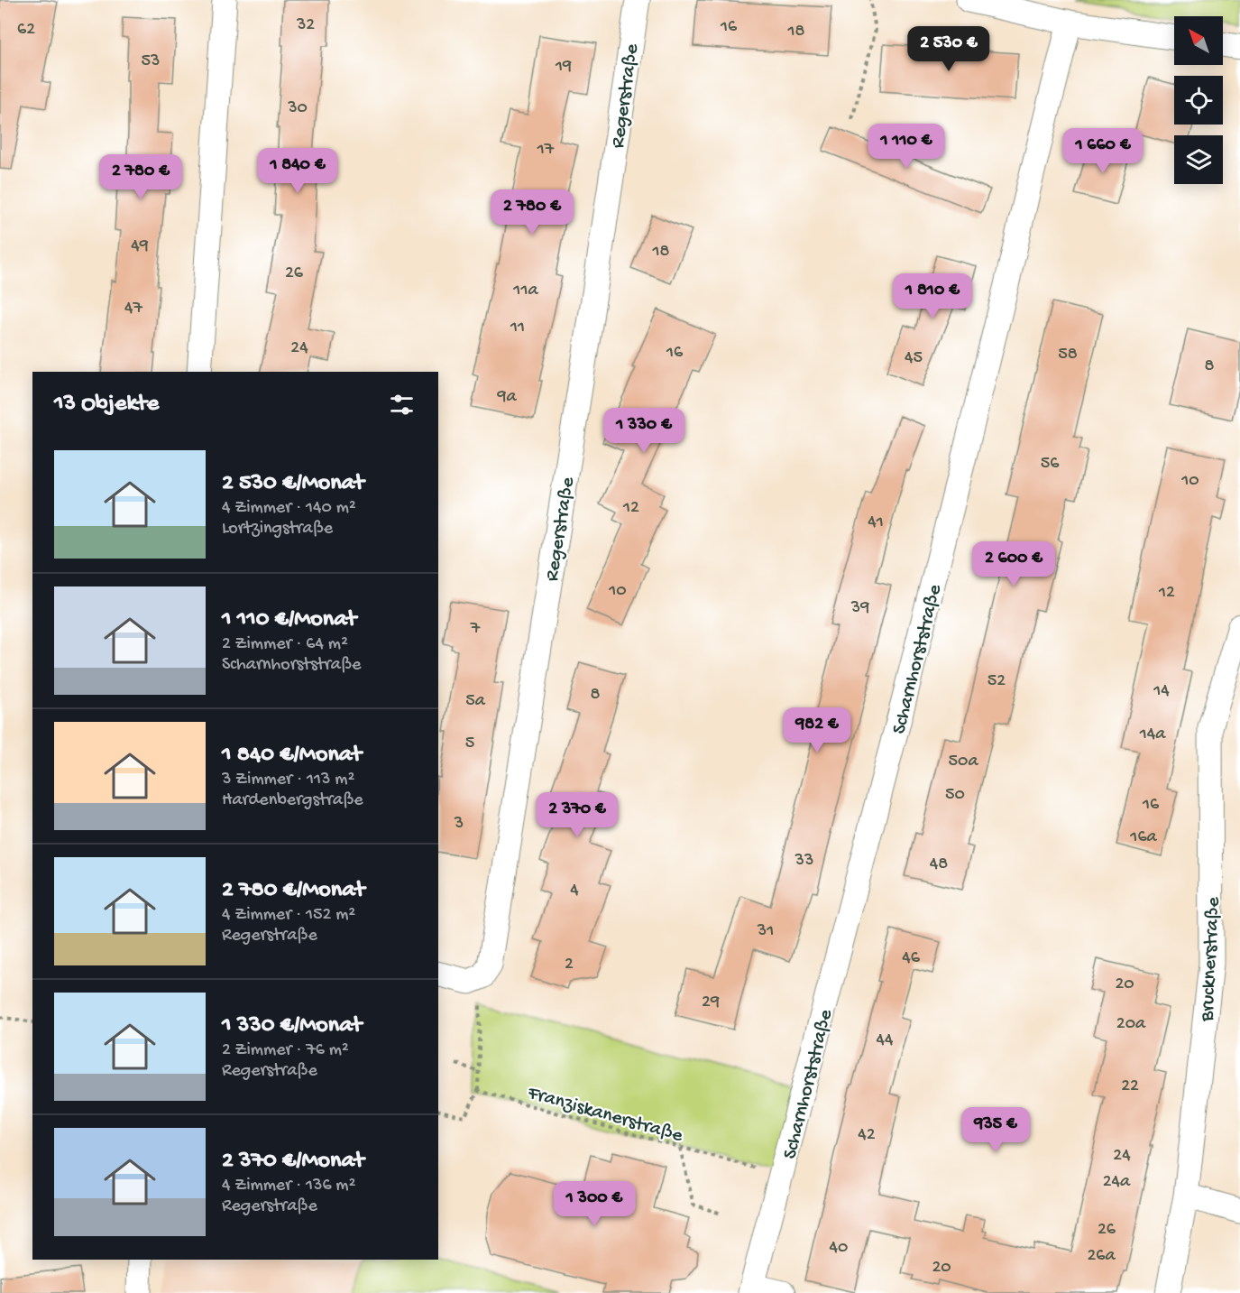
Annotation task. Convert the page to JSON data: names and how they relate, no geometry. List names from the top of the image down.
{
  "streets": {
    "street": ["Regerstraße", "Scharnhorststraße", "Brucknerstraße"],
    "path": ["Franziskanerstraße"]
  },
  "crossings": [
    ["Scharnhorststraße", "Franziskanerstraße"]
  ],
  "house_numbers": [
    "32",
    "16",
    "62",
    "18",
    "53",
    "19",
    "30",
    "17",
    "49",
    "18",
    "26",
    "11a",
    "47",
    "11",
    "24",
    "16",
    "58",
    "45",
    "8",
    "9a",
    "56",
    "10",
    "12",
    "41",
    "10",
    "12",
    "39",
    "7",
    "52",
    "14",
    "8",
    "5a",
    "14a",
    "5",
    "50a",
    "50",
    "16",
    "3",
    "16a",
    "33",
    "48",
    "4",
    "31",
    "46",
    "2",
    "20",
    "29",
    "20a",
    "44",
    "22",
    "42",
    "24",
    "24a",
    "26",
    "40",
    "26a",
    "20"
  ],
  "north": "top left",
  "page": {
    "price": [
      "2 530 €",
      "1 110 €",
      "1 660 €",
      "1 840 €",
      "2 780 €",
      "2 780 €",
      "1 810 €",
      "1 330 €",
      "2 600 €",
      "982 €",
      "2 370 €",
      "935 €",
      "1 300 €"
    ],
    "heading": "13 Objekte",
    "list": [
      {
        "name": "2 530 €/Monat",
        "note": "4 Zimmer · 140 m² · Lortzingstraße"
      },
      {
        "name": "1 110 €/Monat",
        "note": "2 Zimmer · 64 m² · Scharnhorststraße"
      },
      {
        "name": "1 840 €/Monat",
        "note": "3 Zimmer · 113 m² · Hardenbergstraße"
      },
      {
        "name": "2 780 €/Monat",
        "note": "4 Zimmer · 152 m² · Regerstraße"
      },
      {
        "name": "1 330 €/Monat",
        "note": "2 Zimmer · 76 m² · Regerstraße"
      },
      {
        "name": "2 370 €/Monat",
        "note": "4 Zimmer · 136 m² · Regerstraße"
      }
    ]
  }
}
